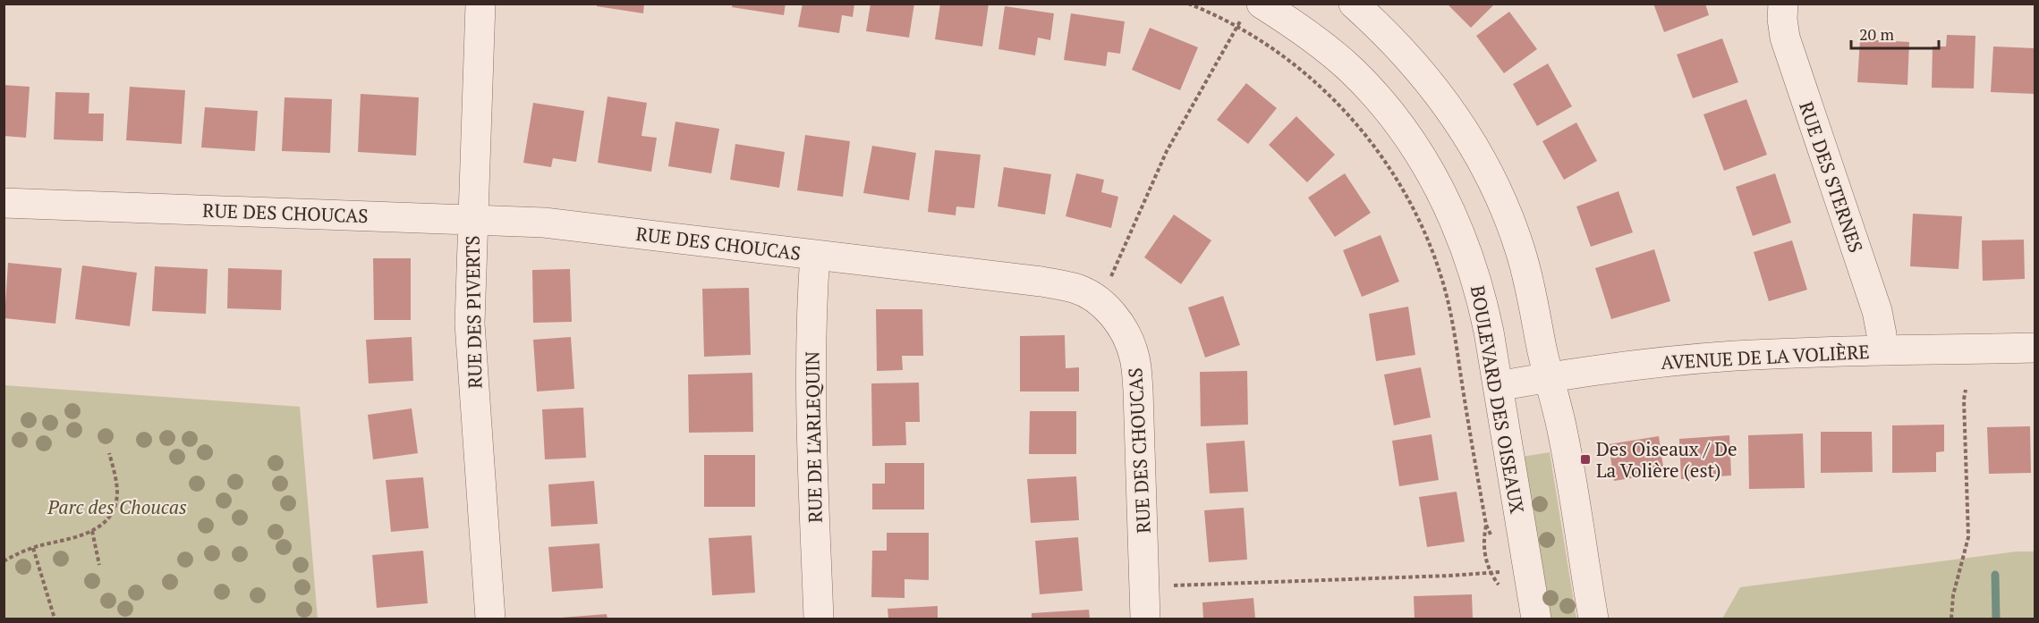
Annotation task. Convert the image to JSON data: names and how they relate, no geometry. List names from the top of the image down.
{
  "streets": {
    "street": [
      "RUE DES STERNES",
      "RUE DES CHOUCAS",
      "RUE DES PIVERTS",
      "AVENUE DE LA VOLIÈRE",
      "BOULEVARD DES OISEAUX",
      "RUE DE L'ARLEQUIN"
    ]
  },
  "crossings": [
    ["RUE DES STERNES", "AVENUE DE LA VOLIÈRE"],
    ["RUE DES CHOUCAS", "RUE DES PIVERTS"],
    ["RUE DES CHOUCAS", "RUE DE L'ARLEQUIN"],
    ["AVENUE DE LA VOLIÈRE", "BOULEVARD DES OISEAUX"]
  ],
  "parks": ["Parc des Choucas"],
  "places": {
    "transit": ["Des Oiseaux / De La Volière (est)"]
  },
  "scale_bar": "20 m"
}
